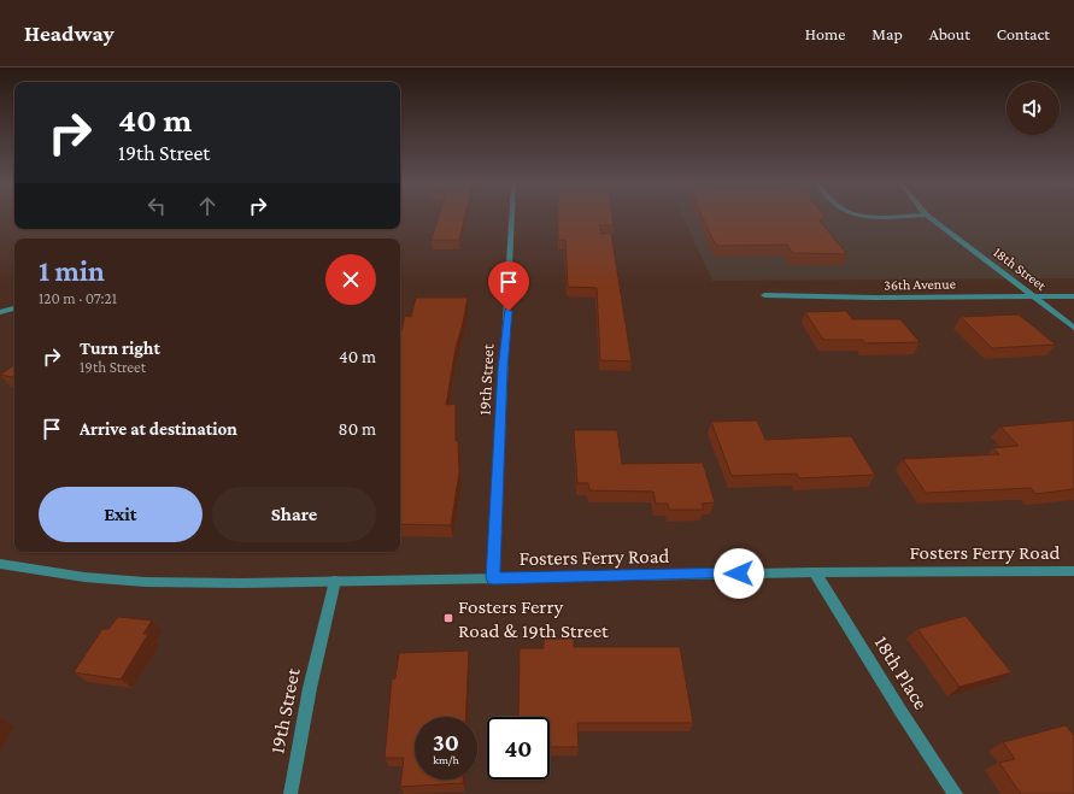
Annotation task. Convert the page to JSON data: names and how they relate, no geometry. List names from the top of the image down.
{
  "streets": {
    "street": [
      "18th Street",
      "36th Avenue",
      "19th Street",
      "Fosters Ferry Road",
      "18th Place"
    ]
  },
  "crossings": [
    ["18th Street", "36th Avenue"],
    ["19th Street", "Fosters Ferry Road"],
    ["Fosters Ferry Road", "18th Place"]
  ],
  "places": {
    "transit": ["Fosters Ferry Road & 19th Street"]
  },
  "page": {
    "header": "Headway",
    "nav": [
      "Home",
      "Map",
      "About",
      "Contact"
    ],
    "turn": ["40 m", "19th Street"],
    "heading": ["1 min", "120 m · 07:21"],
    "list": [
      {
        "name": "Turn right",
        "note": "19th Street",
        "value": "40 m"
      },
      {
        "name": "Arrive at destination",
        "value": "80 m"
      }
    ],
    "buttons": ["Exit", "Share"],
    "speed": "30 km/h",
    "limit": "40"
  }
}
